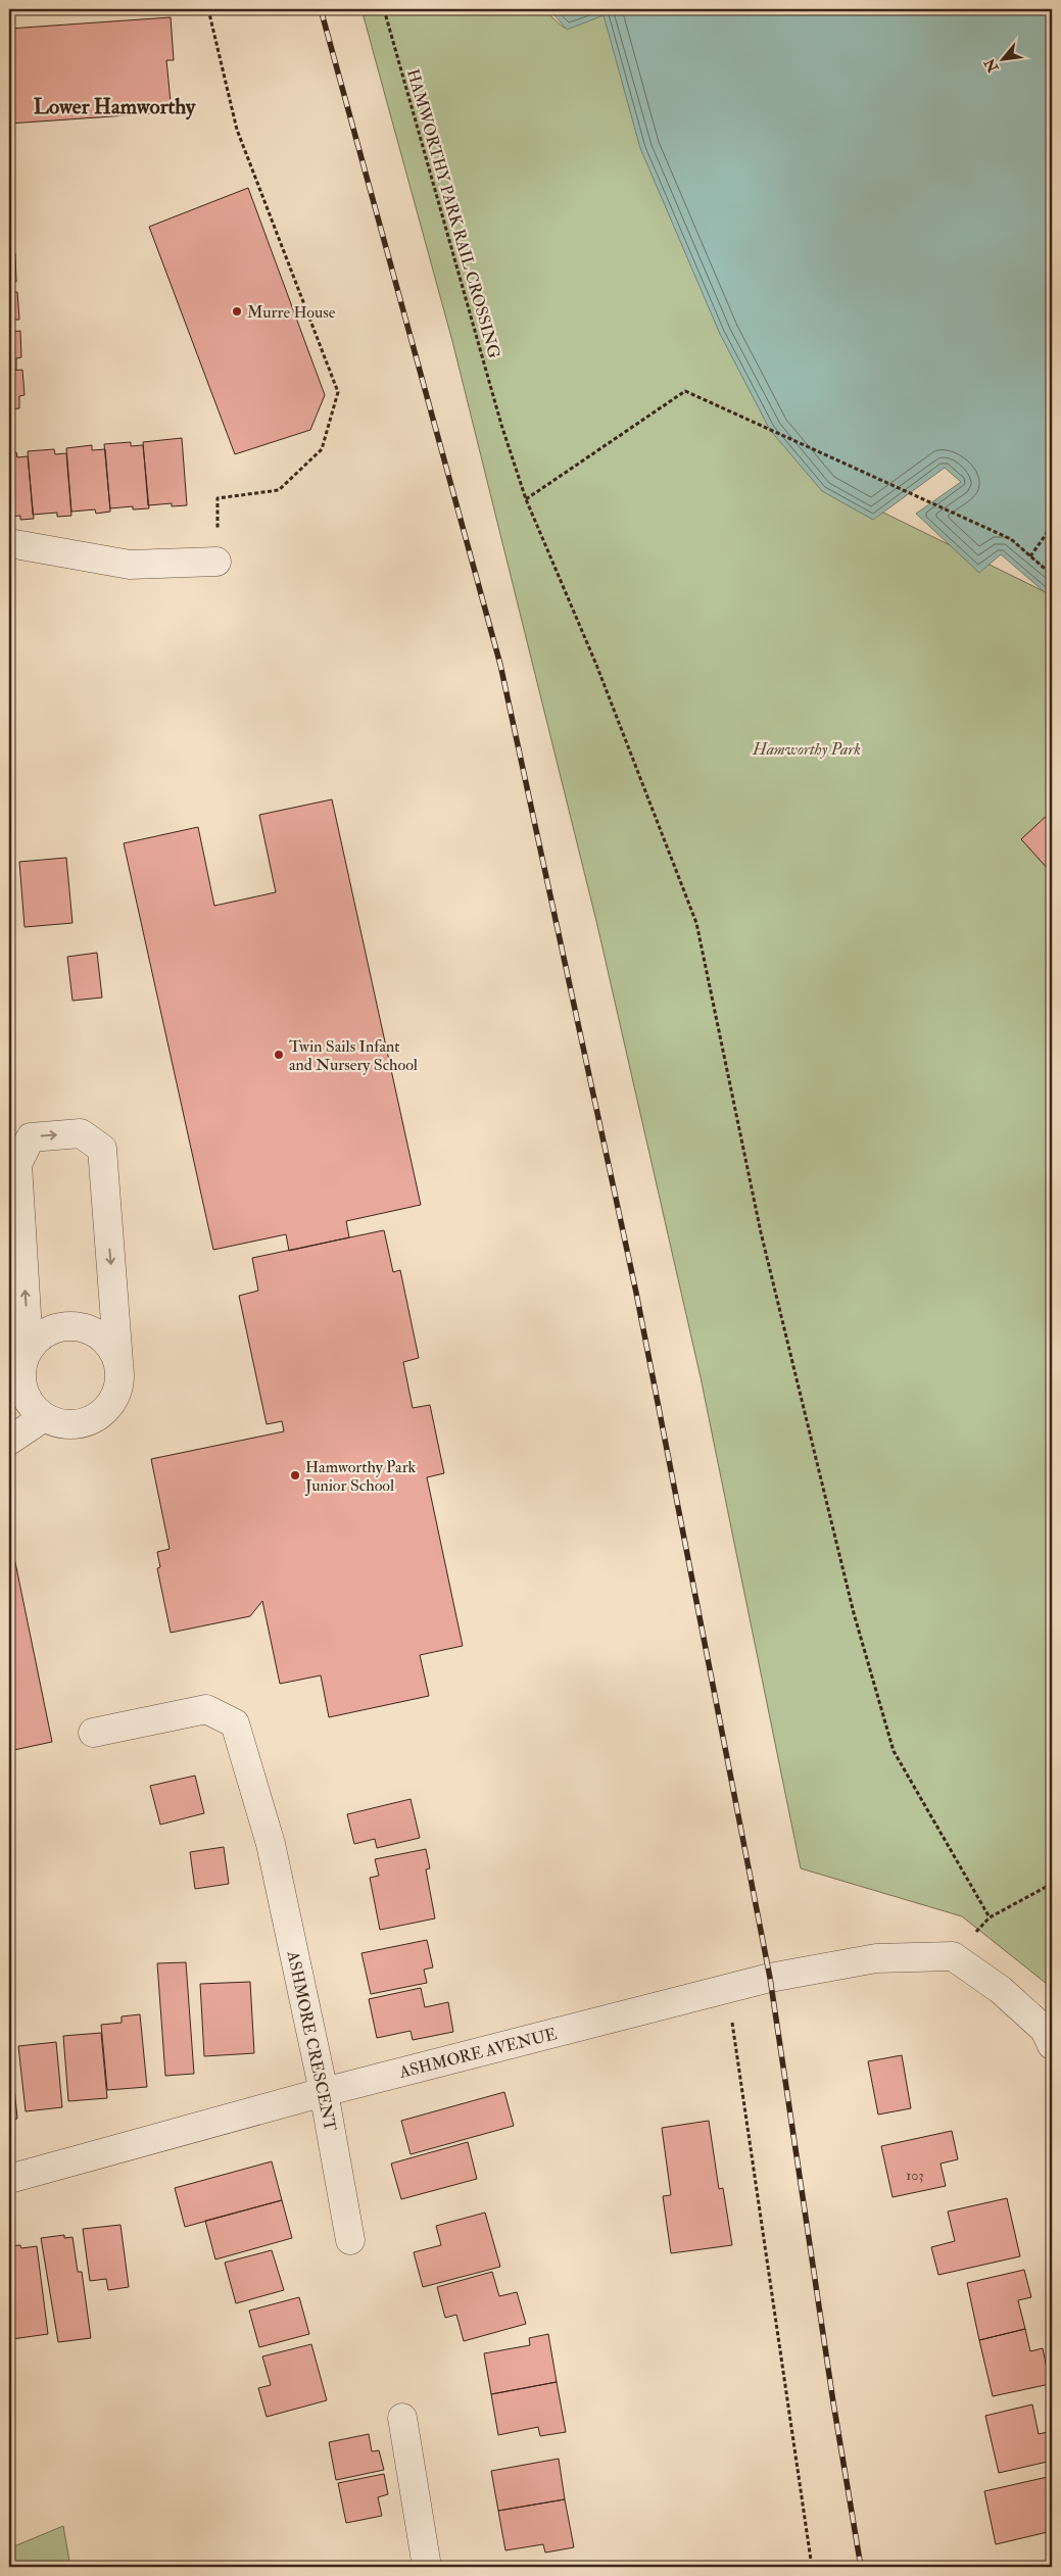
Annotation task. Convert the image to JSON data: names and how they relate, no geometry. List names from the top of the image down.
{
  "streets": {
    "street": ["ASHMORE CRESCENT", "ASHMORE AVENUE"],
    "path": ["HAMWORTHY PARK RAIL CROSSING"]
  },
  "crossings": [
    ["ASHMORE CRESCENT", "ASHMORE AVENUE"]
  ],
  "districts": ["Lower Hamworthy"],
  "parks": ["Hamworthy Park"],
  "places": ["Murre House", "Twin Sails Infant and Nursery School", "Hamworthy Park Junior School"],
  "house_numbers": ["103"],
  "north": "bottom left"
}
